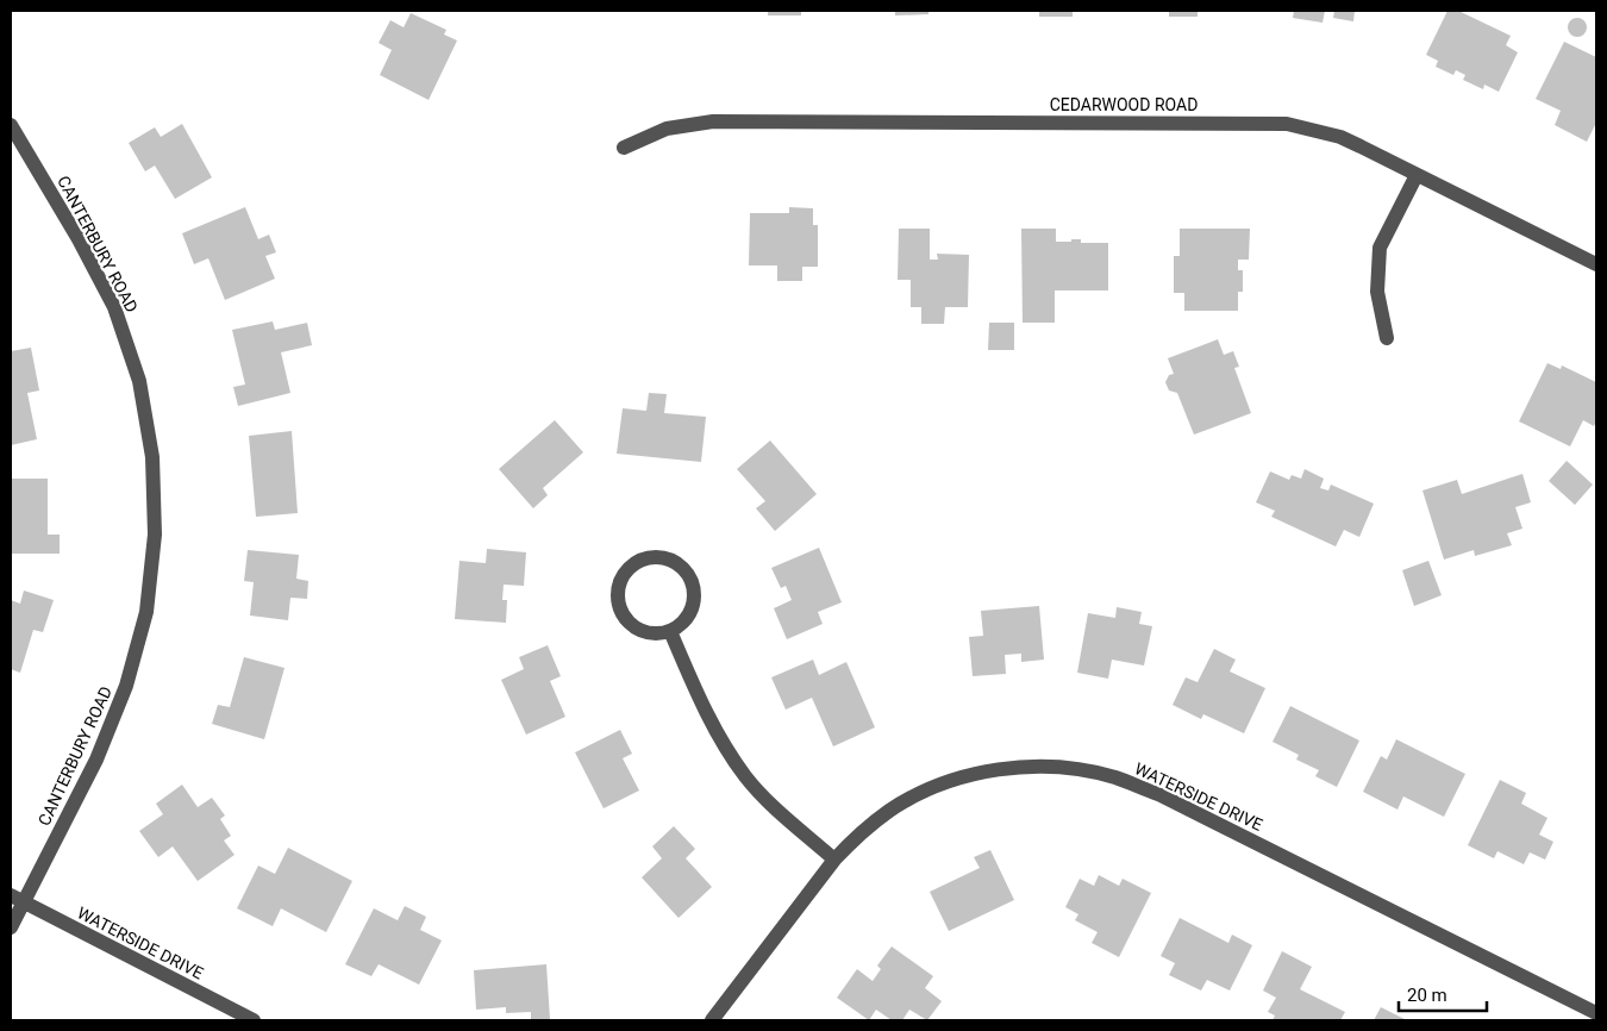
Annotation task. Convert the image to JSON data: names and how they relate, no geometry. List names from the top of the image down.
{
  "streets": {
    "street": ["CEDARWOOD ROAD", "CANTERBURY ROAD", "WATERSIDE DRIVE"]
  },
  "crossings": [
    ["CANTERBURY ROAD", "WATERSIDE DRIVE"]
  ],
  "scale_bar": "20 m"
}
